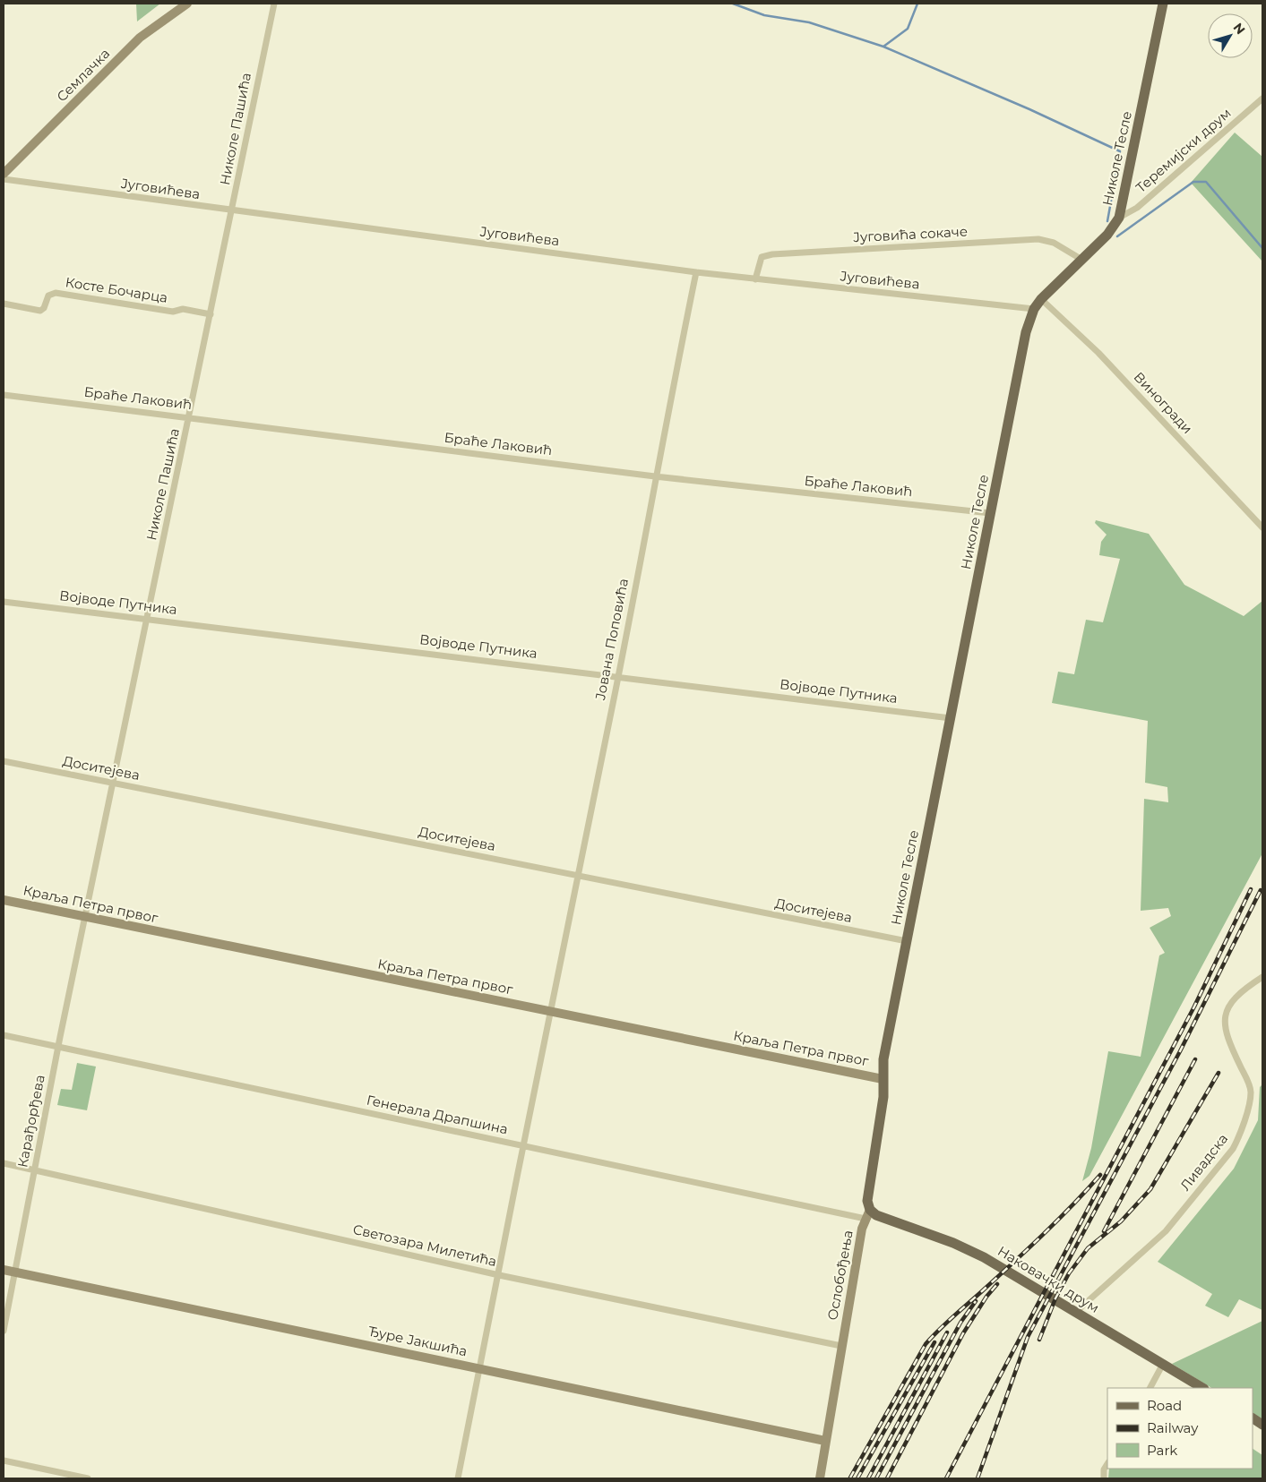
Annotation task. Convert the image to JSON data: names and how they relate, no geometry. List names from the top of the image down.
{
  "streets": {
    "main road": [
      "Семлачка",
      "Николе Тесле",
      "Краља Петра првог",
      "Ослобођења",
      "Наковачки друм",
      "Ђуре Јакшића"
    ],
    "street": [
      "Николе Пашића",
      "Теремијски друм",
      "Југовићева",
      "Југовића сокаче",
      "Косте Бочарца",
      "Браће Лаковић",
      "Виногради",
      "Војводе Путника",
      "Јована Поповића",
      "Доситејева",
      "Генерала Драпшина",
      "Карађорђева",
      "Ливадска",
      "Светозара Милетића"
    ]
  },
  "crossings": [
    ["Николе Пашића", "Југовићева"],
    ["Николе Пашића", "Косте Бочарца"],
    ["Николе Пашића", "Браће Лаковић"],
    ["Николе Пашића", "Војводе Путника"],
    ["Николе Пашића", "Доситејева"],
    ["Николе Пашића", "Краља Петра првог"],
    ["Николе Пашића", "Карађорђева"],
    ["Теремијски друм", "Николе Тесле"],
    ["Николе Тесле", "Југовићева"],
    ["Николе Тесле", "Југовића сокаче"],
    ["Николе Тесле", "Браће Лаковић"],
    ["Николе Тесле", "Виногради"],
    ["Николе Тесле", "Војводе Путника"],
    ["Николе Тесле", "Доситејева"],
    ["Николе Тесле", "Краља Петра првог"],
    ["Николе Тесле", "Ослобођења"],
    ["Југовићева", "Југовића сокаче"],
    ["Југовићева", "Јована Поповића"],
    ["Браће Лаковић", "Јована Поповића"],
    ["Војводе Путника", "Јована Поповића"],
    ["Јована Поповића", "Доситејева"],
    ["Јована Поповића", "Краља Петра првог"],
    ["Јована Поповића", "Генерала Драпшина"],
    ["Јована Поповића", "Светозара Милетића"],
    ["Јована Поповића", "Ђуре Јакшића"],
    ["Краља Петра првог", "Карађорђева"],
    ["Краља Петра првог", "Ослобођења"],
    ["Генерала Драпшина", "Карађорђева"],
    ["Генерала Драпшина", "Ослобођења"],
    ["Генерала Драпшина", "Наковачки друм"],
    ["Карађорђева", "Светозара Милетића"],
    ["Карађорђева", "Ђуре Јакшића"],
    ["Ливадска", "Наковачки друм"],
    ["Светозара Милетића", "Ослобођења"],
    ["Ослобођења", "Наковачки друм"],
    ["Ослобођења", "Ђуре Јакшића"]
  ],
  "legend": ["Road", "Railway", "Park"],
  "north": "top right"
}
